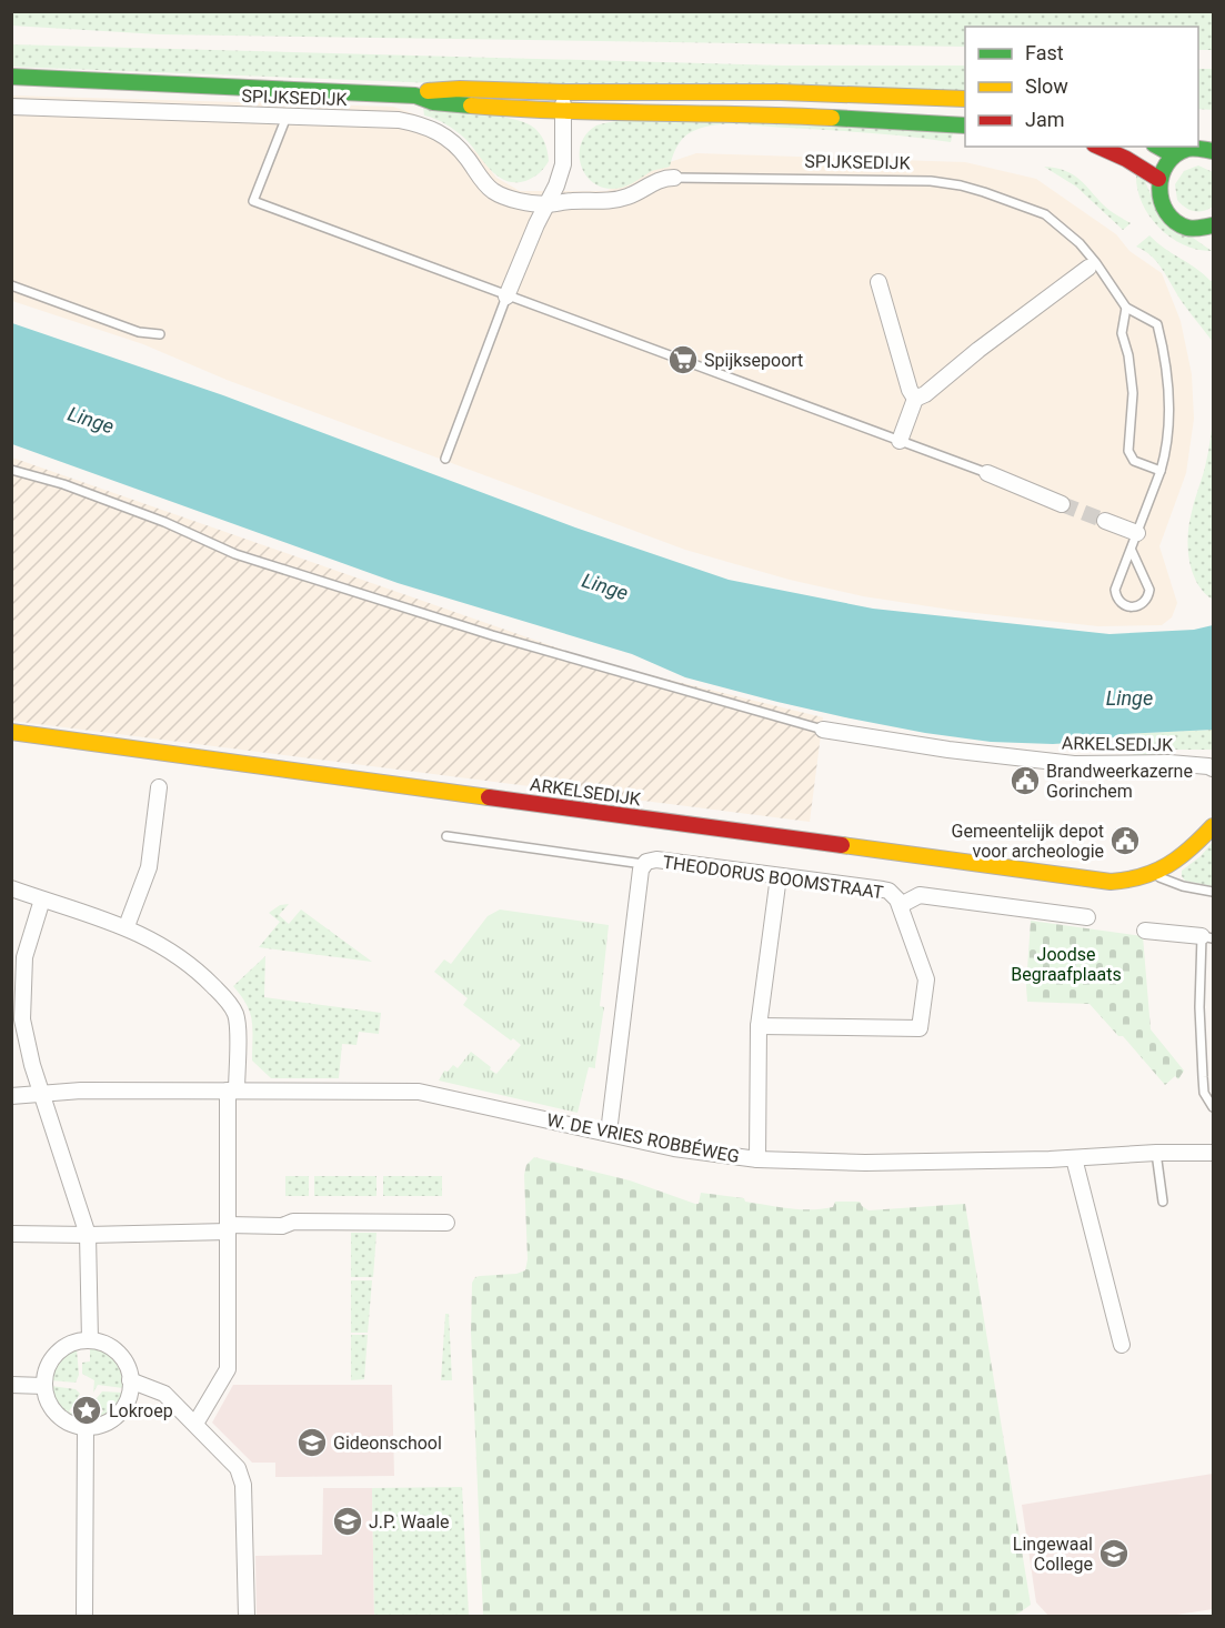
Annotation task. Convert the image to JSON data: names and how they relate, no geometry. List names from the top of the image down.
{
  "streets": {
    "main road": ["SPIJKSEDIJK", "ARKELSEDIJK"],
    "street": ["THEODORUS BOOMSTRAAT", "W. DE VRIES ROBBÉWEG"]
  },
  "crossings": [
    ["THEODORUS BOOMSTRAAT", "W. DE VRIES ROBBÉWEG"]
  ],
  "water": ["Linge"],
  "parks": ["Joodse Begraafplaats"],
  "places": {
    "supermarket": ["Spijksepoort"],
    "public building": ["Brandweerkazerne Gorinchem", "Gemeentelijk depot voor archeologie"],
    "place": ["Lokroep"],
    "school or university": ["Gideonschool", "J.P. Waale", "Lingewaal College"]
  },
  "legend": ["Fast", "Slow", "Jam"]
}
